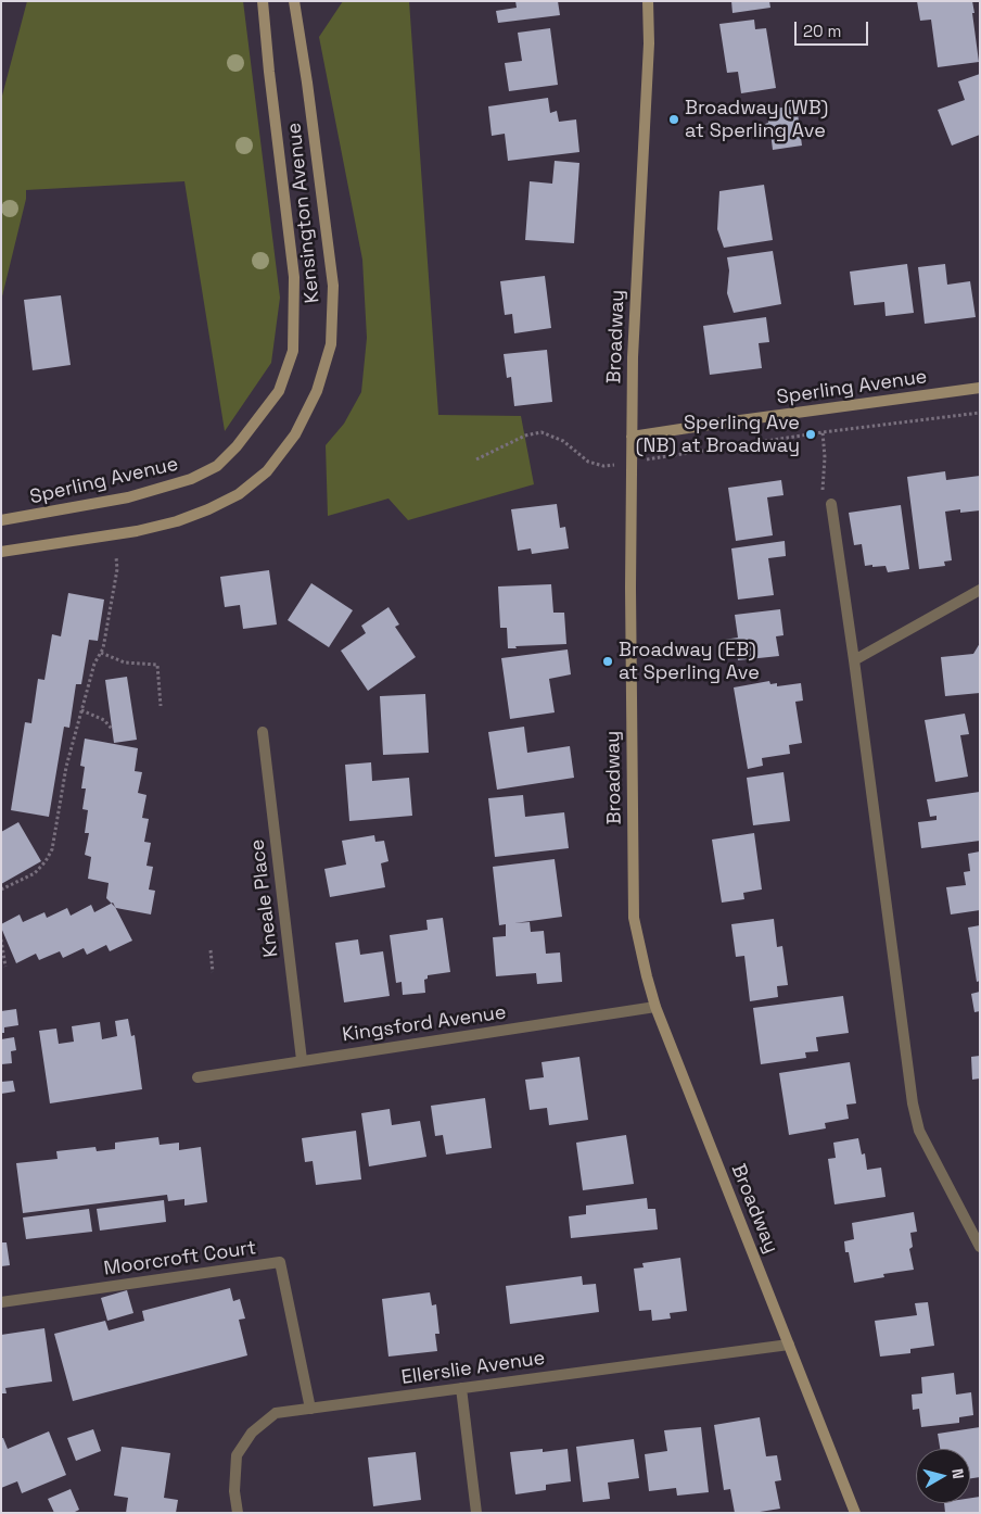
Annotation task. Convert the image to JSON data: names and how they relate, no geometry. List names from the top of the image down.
{
  "streets": {
    "street": [
      "Kensington Avenue",
      "Broadway",
      "Sperling Avenue",
      "Kneale Place",
      "Kingsford Avenue",
      "Moorcroft Court",
      "Ellerslie Avenue"
    ]
  },
  "crossings": [
    ["Kensington Avenue", "Sperling Avenue"],
    ["Broadway", "Sperling Avenue"],
    ["Broadway", "Kingsford Avenue"],
    ["Broadway", "Ellerslie Avenue"],
    ["Kneale Place", "Kingsford Avenue"],
    ["Moorcroft Court", "Ellerslie Avenue"]
  ],
  "places": ["Broadway (WB) at Sperling Ave", "Sperling Ave (NB) at Broadway", "Broadway (EB) at Sperling Ave"],
  "scale_bar": "20 m",
  "north": "right"
}
